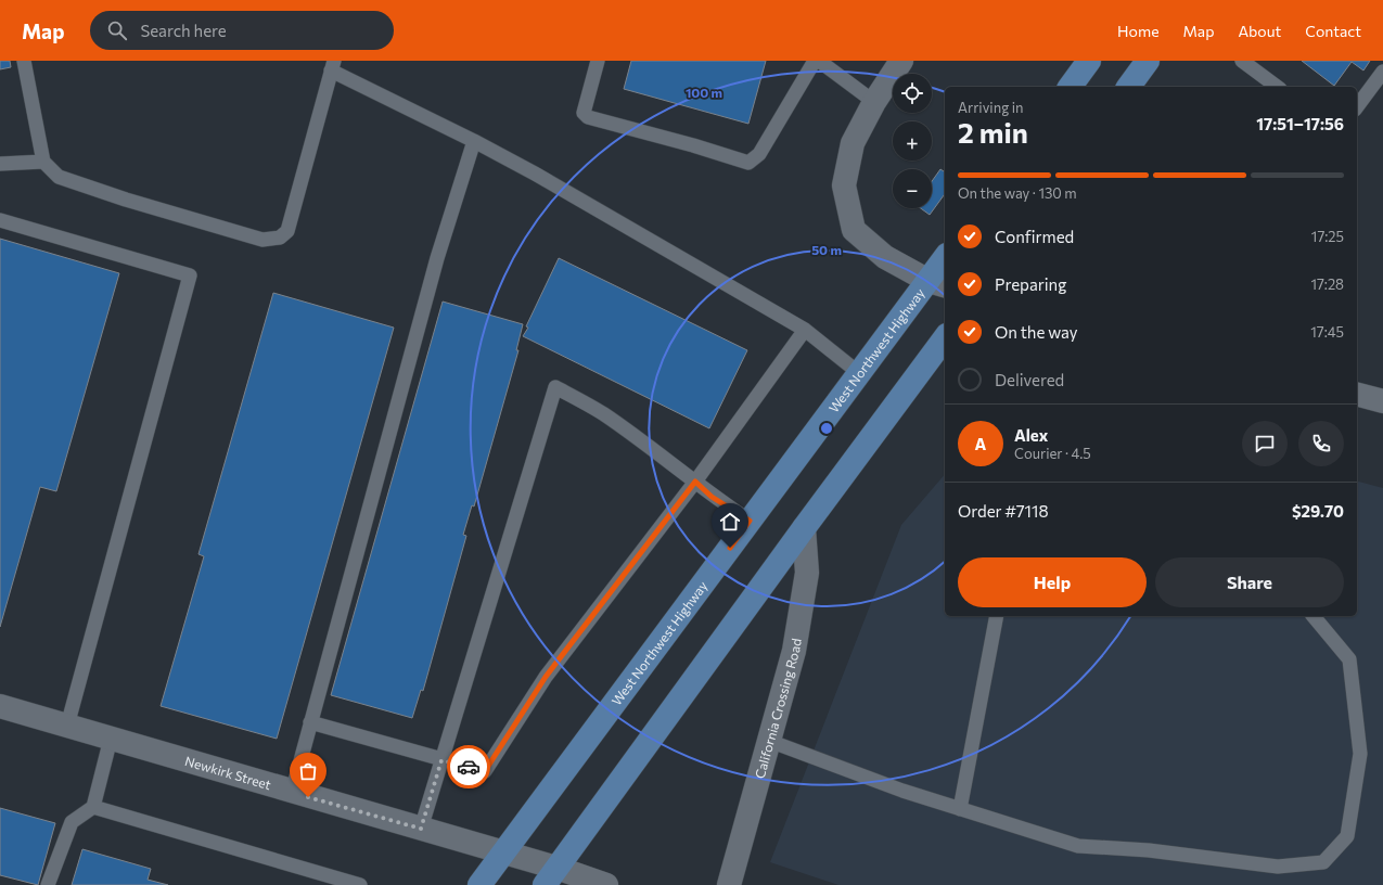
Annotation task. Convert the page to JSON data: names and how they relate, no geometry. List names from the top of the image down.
{
  "streets": {
    "main road": ["West Northwest Highway"],
    "street": ["California Crossing Road", "Newkirk Street"]
  },
  "crossings": [
    ["West Northwest Highway", "Newkirk Street"]
  ],
  "page": {
    "header": "Map",
    "search": "Search here",
    "nav": [
      "Home",
      "Map",
      "About",
      "Contact"
    ],
    "map_buttons": ["+", "−"],
    "heading": ["2 min", "Arriving in", "17:51–17:56"],
    "panel": [
      "Alex",
      "Courier · 4.5",
      "Order #7118",
      "$29.70"
    ],
    "bar": "On the way · 130 m",
    "list": [
      ["Confirmed", "17:25"],
      ["Preparing", "17:28"],
      ["On the way", "17:45"],
      "Delivered"
    ],
    "round": "A",
    "buttons": ["Help", "Share"]
  },
  "rings": ["100 m", "50 m"]
}
